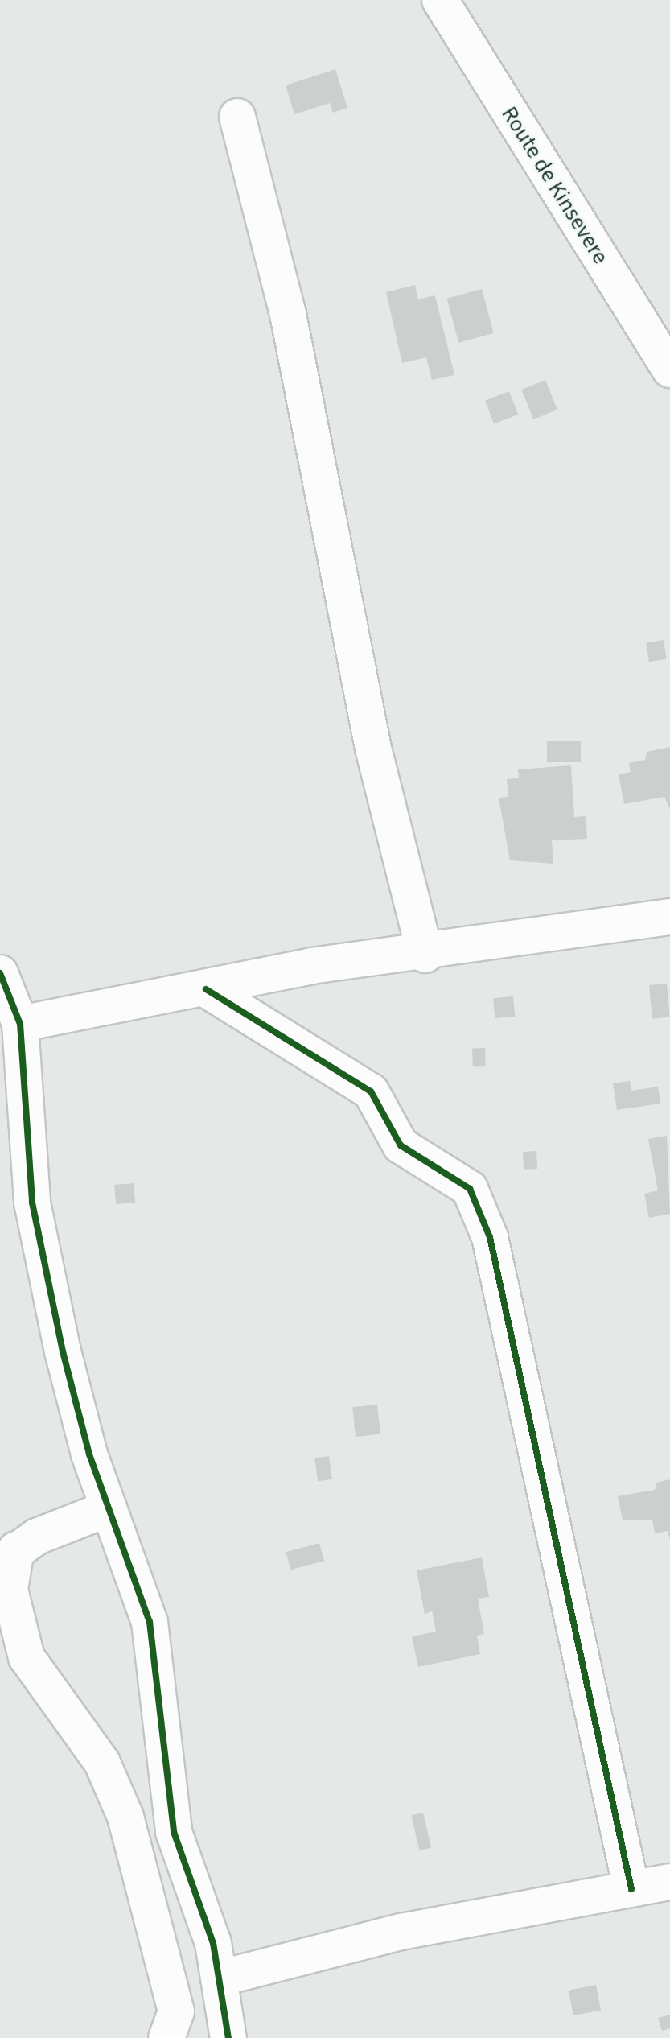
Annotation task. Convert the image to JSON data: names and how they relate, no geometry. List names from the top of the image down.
{
  "streets": {
    "street": ["Route de Kinsevere"]
  }
}
